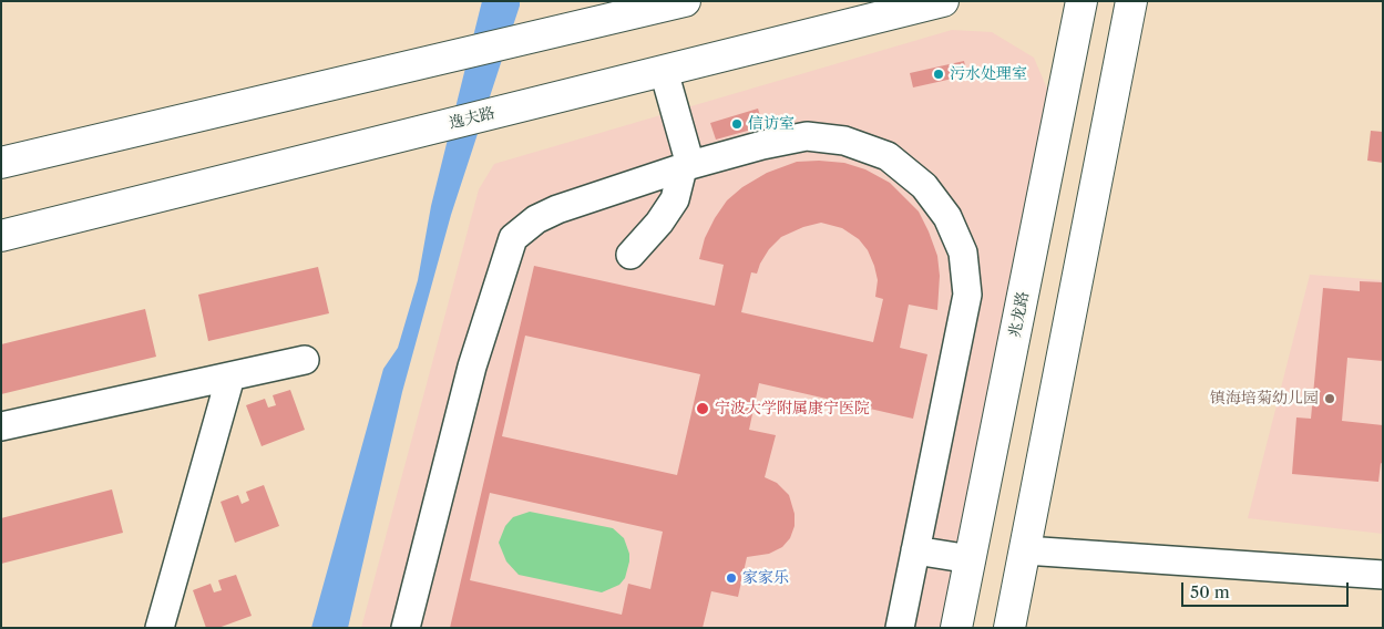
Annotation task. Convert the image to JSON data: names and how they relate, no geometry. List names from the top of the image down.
{
  "streets": {
    "main road": ["逸夫路", "兆龙路"]
  },
  "places": [
    "污水处理室",
    "信访室",
    "镇海培菊幼儿园",
    "宁波大学附属康宁医院",
    "家家乐"
  ],
  "scale_bar": "50 m"
}
